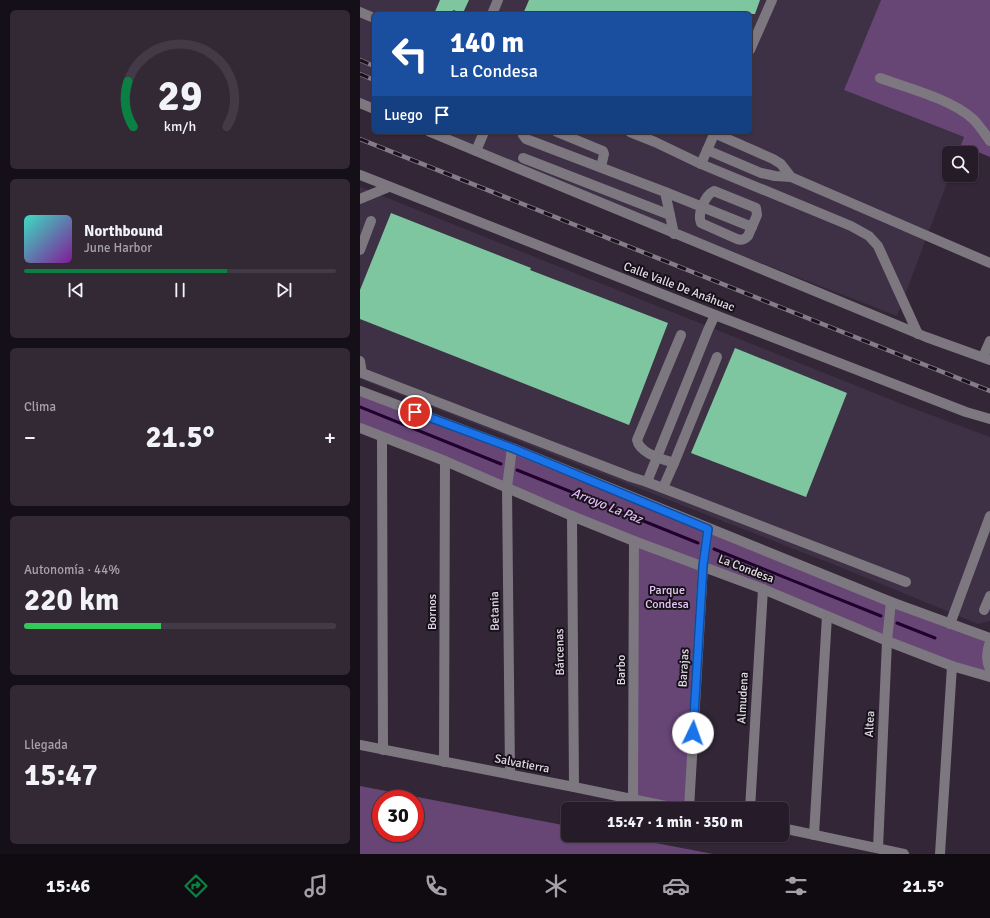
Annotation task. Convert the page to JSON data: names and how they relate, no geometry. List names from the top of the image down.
{
  "streets": {
    "street": [
      "Calle Valle De Anáhuac",
      "La Condesa",
      "Betania",
      "Bornos",
      "Bárcenas",
      "Barajas",
      "Barbo",
      "Almudena",
      "Altea",
      "Salvatierra"
    ]
  },
  "crossings": [
    ["La Condesa", "Betania"],
    ["La Condesa", "Bornos"],
    ["La Condesa", "Bárcenas"],
    ["La Condesa", "Barajas"],
    ["La Condesa", "Barbo"],
    ["La Condesa", "Almudena"],
    ["La Condesa", "Altea"],
    ["Betania", "Salvatierra"],
    ["Bornos", "Salvatierra"],
    ["Bárcenas", "Salvatierra"],
    ["Barbo", "Salvatierra"]
  ],
  "water": ["Arroyo La Paz"],
  "parks": ["Parque Condesa"],
  "page": {
    "turn": ["140 m", "La Condesa"],
    "then": "Luego",
    "song": ["Northbound", "June Harbor"],
    "tile": [
      "Clima",
      ["Autonomía · 44%", "220 km"],
      ["Llegada", "15:47"]
    ],
    "heat": ["−", "21.5°", "+"],
    "limit": "30",
    "trip": "15:47 · 1 min · 350 m",
    "tabs": ["15:46", "21.5°"],
    "gauge": ["29", "km/h"]
  }
}
